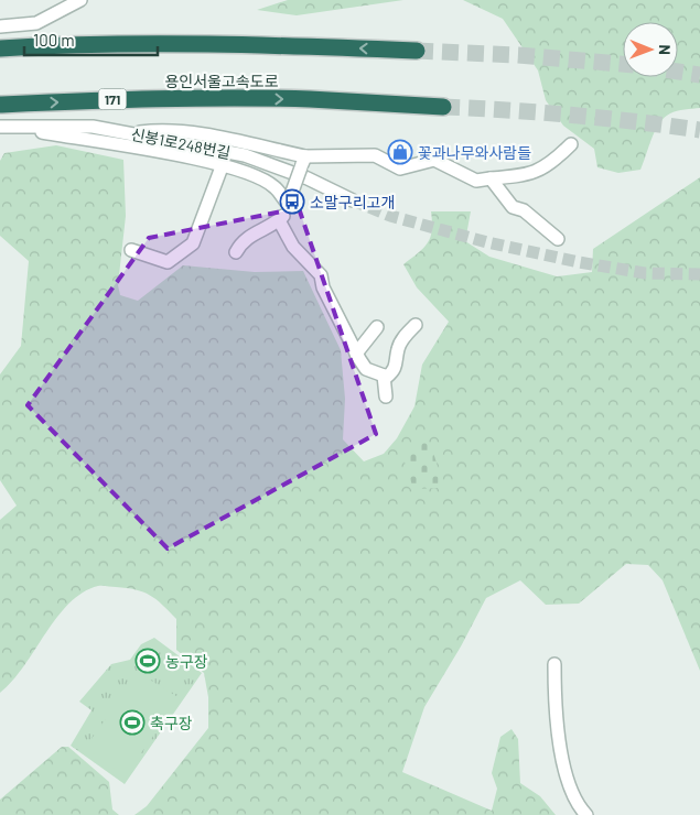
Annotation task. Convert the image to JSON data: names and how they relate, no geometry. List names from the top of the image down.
{
  "streets": {
    "highway": ["용인서울고속도로", "171"],
    "street": ["신봉1로248번길"]
  },
  "places": {
    "shop": ["꽃과나무와사람들"],
    "bus stop": ["소말구리고개"],
    "sports": ["농구장", "축구장"]
  },
  "scale_bar": "100 m",
  "north": "right"
}
